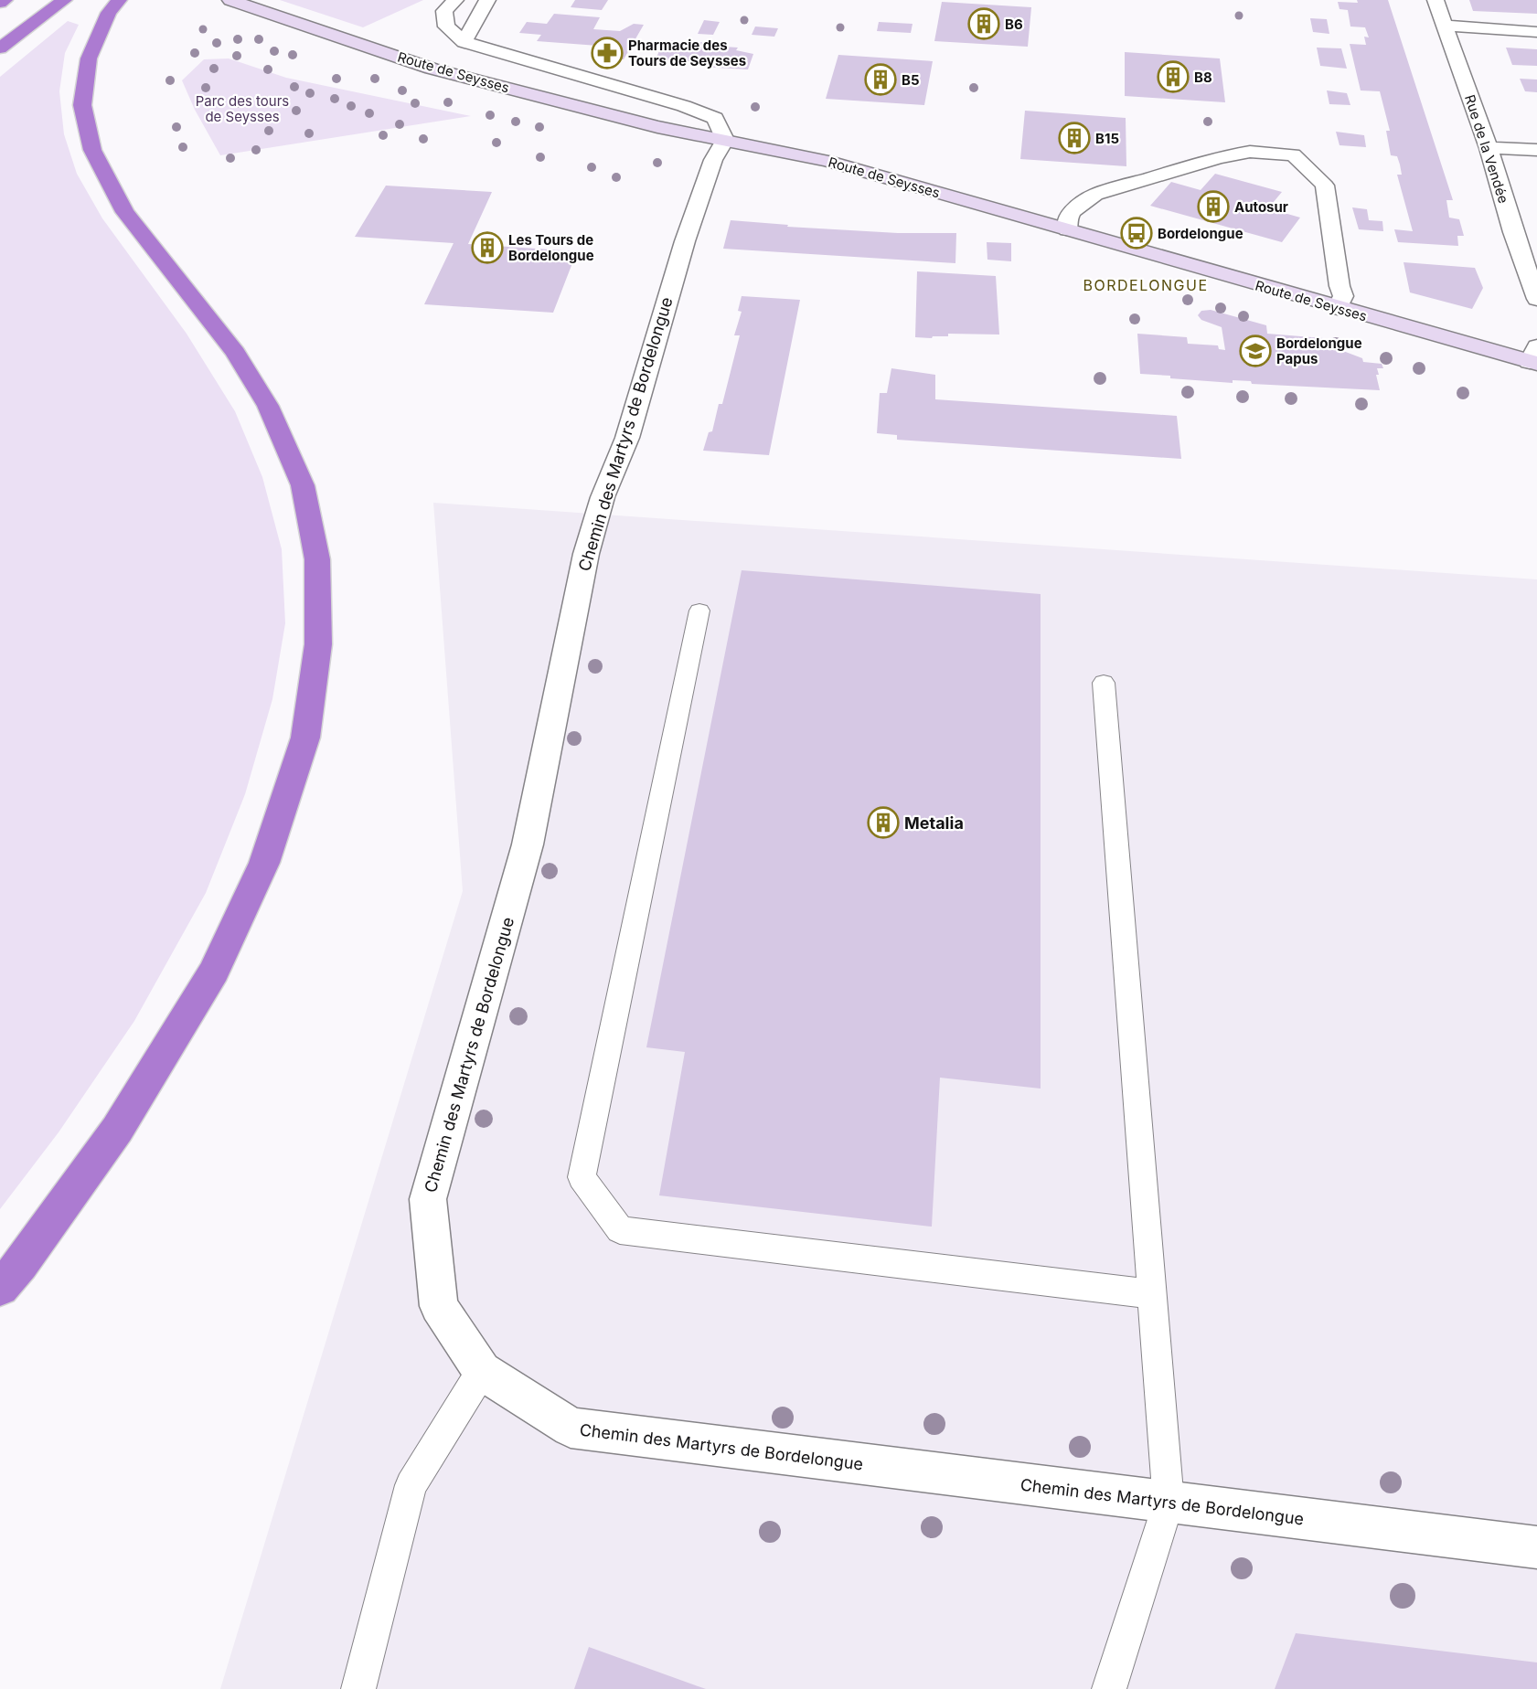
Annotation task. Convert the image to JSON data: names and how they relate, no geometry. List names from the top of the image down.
{
  "streets": {
    "main road": ["Route de Seysses"],
    "street": ["Rue de la Vendée", "Chemin des Martyrs de Bordelongue"]
  },
  "crossings": [
    ["Route de Seysses", "Chemin des Martyrs de Bordelongue"]
  ],
  "districts": ["BORDELONGUE"],
  "parks": ["Parc des tours de Seysses"],
  "places": {
    "building": [
      "B6",
      "B8",
      "B5",
      "B15",
      "Autosur",
      "Les Tours de Bordelongue",
      "Metalia"
    ],
    "pharmacy": ["Pharmacie des Tours de Seysses"],
    "bus stop": ["Bordelongue"],
    "school or university": ["Bordelongue Papus"]
  }
}
